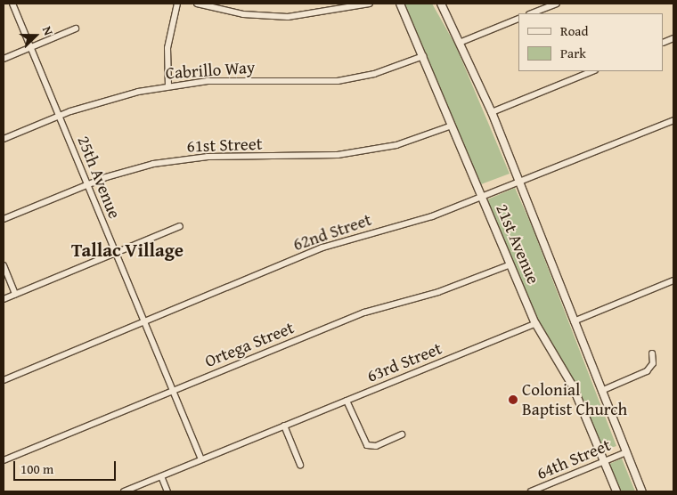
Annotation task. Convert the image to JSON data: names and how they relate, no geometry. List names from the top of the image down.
{
  "streets": {
    "street": [
      "Cabrillo Way",
      "61st Street",
      "25th Avenue",
      "62nd Street",
      "21st Avenue",
      "Ortega Street",
      "63rd Street",
      "64th Street"
    ]
  },
  "crossings": [
    ["Cabrillo Way", "25th Avenue"],
    ["Cabrillo Way", "21st Avenue"],
    ["61st Street", "25th Avenue"],
    ["61st Street", "21st Avenue"],
    ["25th Avenue", "62nd Street"],
    ["25th Avenue", "Ortega Street"],
    ["25th Avenue", "63rd Street"],
    ["62nd Street", "21st Avenue"],
    ["21st Avenue", "Ortega Street"],
    ["21st Avenue", "63rd Street"],
    ["21st Avenue", "64th Street"]
  ],
  "districts": ["Tallac Village"],
  "places": ["Colonial Baptist Church"],
  "legend": ["Road", "Park"],
  "scale_bar": "100 m",
  "north": "right"
}
